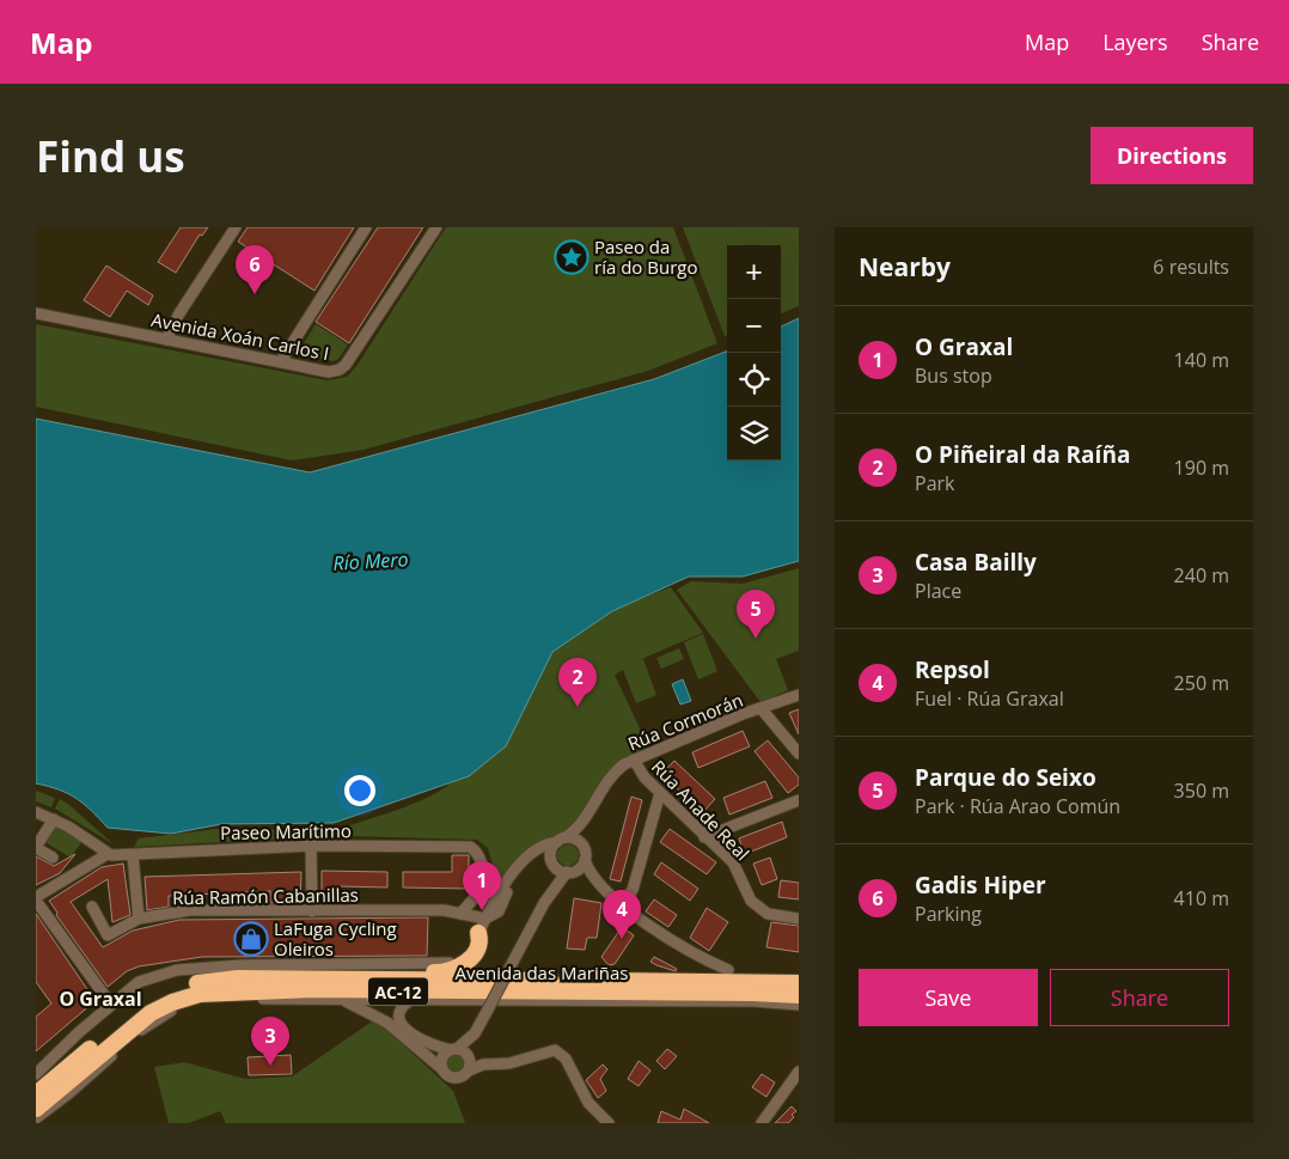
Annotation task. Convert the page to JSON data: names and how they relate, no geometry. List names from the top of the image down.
{
  "streets": {
    "highway": ["Avenida das Mariñas", "AC-12"],
    "street": [
      "Avenida Xoán Carlos I",
      "Rúa Cormorán",
      "Rúa Anade Real",
      "Paseo Marítimo",
      "Rúa Ramón Cabanillas"
    ]
  },
  "crossings": [
    ["Rúa Cormorán", "Rúa Anade Real"]
  ],
  "districts": ["O Graxal"],
  "water": ["Río Mero"],
  "places": {
    "place": ["Paseo da ría do Burgo"],
    "shop": ["LaFuga Cycling Oleiros"]
  },
  "page": {
    "header": "Map",
    "nav": ["Map", "Layers", "Share"],
    "buttons": [
      "Directions",
      ["Save", "Share"]
    ],
    "title": "Find us",
    "heading": ["Nearby", "6 results"],
    "map_buttons": ["+", "−"],
    "pins": [
      "6",
      "5",
      "2",
      "1",
      "4",
      "3"
    ],
    "list": [
      {
        "mark": "1",
        "name": "O Graxal",
        "note": "Bus stop",
        "value": "140 m"
      },
      {
        "mark": "2",
        "name": "O Piñeiral da Raíña",
        "note": "Park",
        "value": "190 m"
      },
      {
        "mark": "3",
        "name": "Casa Bailly",
        "note": "Place",
        "value": "240 m"
      },
      {
        "mark": "4",
        "name": "Repsol",
        "note": "Fuel · Rúa Graxal",
        "value": "250 m"
      },
      {
        "mark": "5",
        "name": "Parque do Seixo",
        "note": "Park · Rúa Arao Común",
        "value": "350 m"
      },
      {
        "mark": "6",
        "name": "Gadis Hiper",
        "note": "Parking",
        "value": "410 m"
      }
    ]
  }
}
